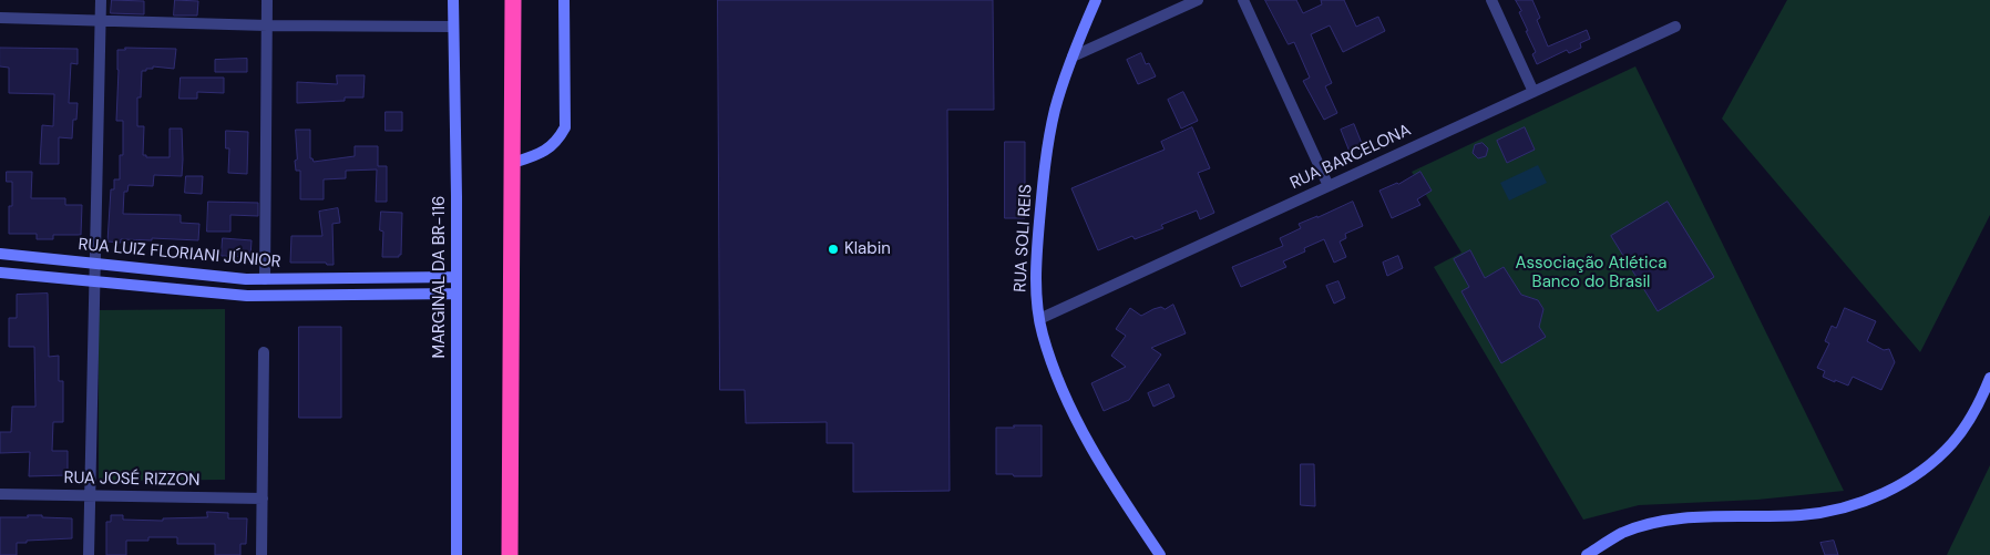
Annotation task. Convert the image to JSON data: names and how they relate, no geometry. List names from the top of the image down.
{
  "streets": {
    "street": [
      "RUA BARCELONA",
      "RUA SOLI REIS",
      "RUA LUIZ FLORIANI JÚNIOR",
      "MARGINAL DA BR-116",
      "RUA JOSÉ RIZZON"
    ]
  },
  "crossings": [
    ["RUA BARCELONA", "RUA SOLI REIS"],
    ["RUA LUIZ FLORIANI JÚNIOR", "MARGINAL DA BR-116"]
  ],
  "parks": ["Associação Atlética Banco do Brasil"],
  "places": ["Klabin"]
}
